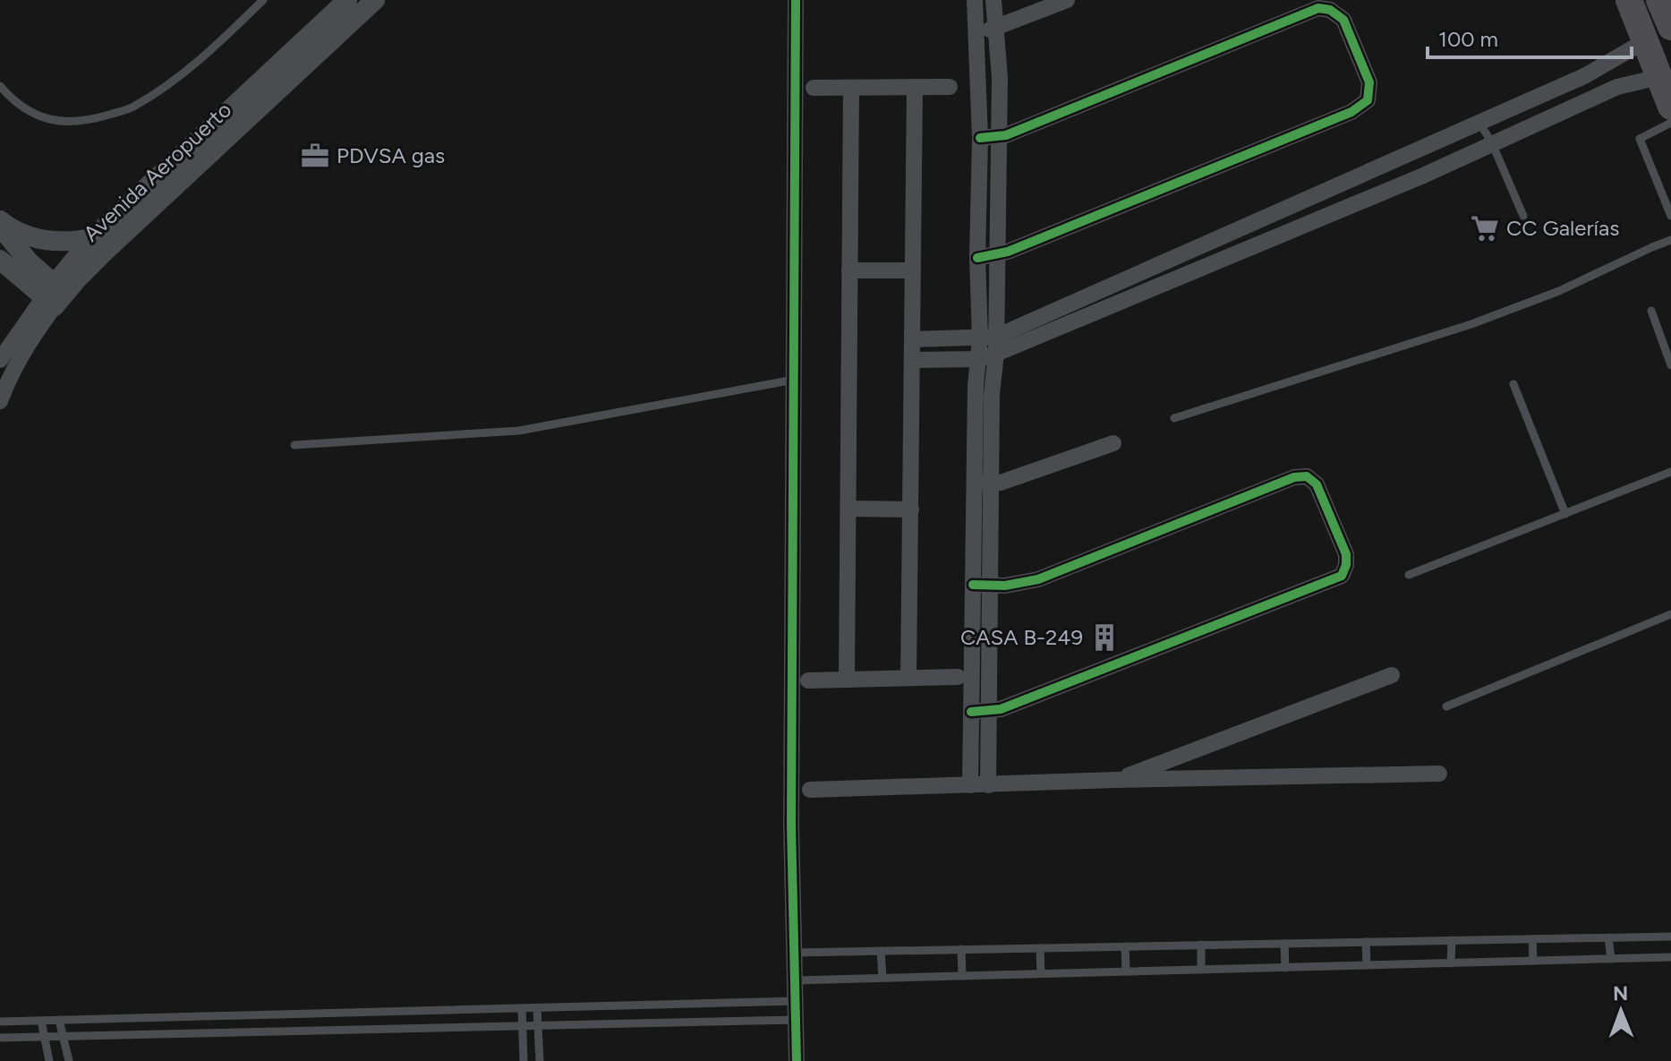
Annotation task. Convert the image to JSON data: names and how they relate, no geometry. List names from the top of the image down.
{
  "streets": {
    "street": ["Avenida Aeropuerto"]
  },
  "places": {
    "office": ["PDVSA gas"],
    "supermarket": ["CC Galerías"],
    "building": ["CASA B-249"]
  },
  "scale_bar": "100 m",
  "north": "top"
}
